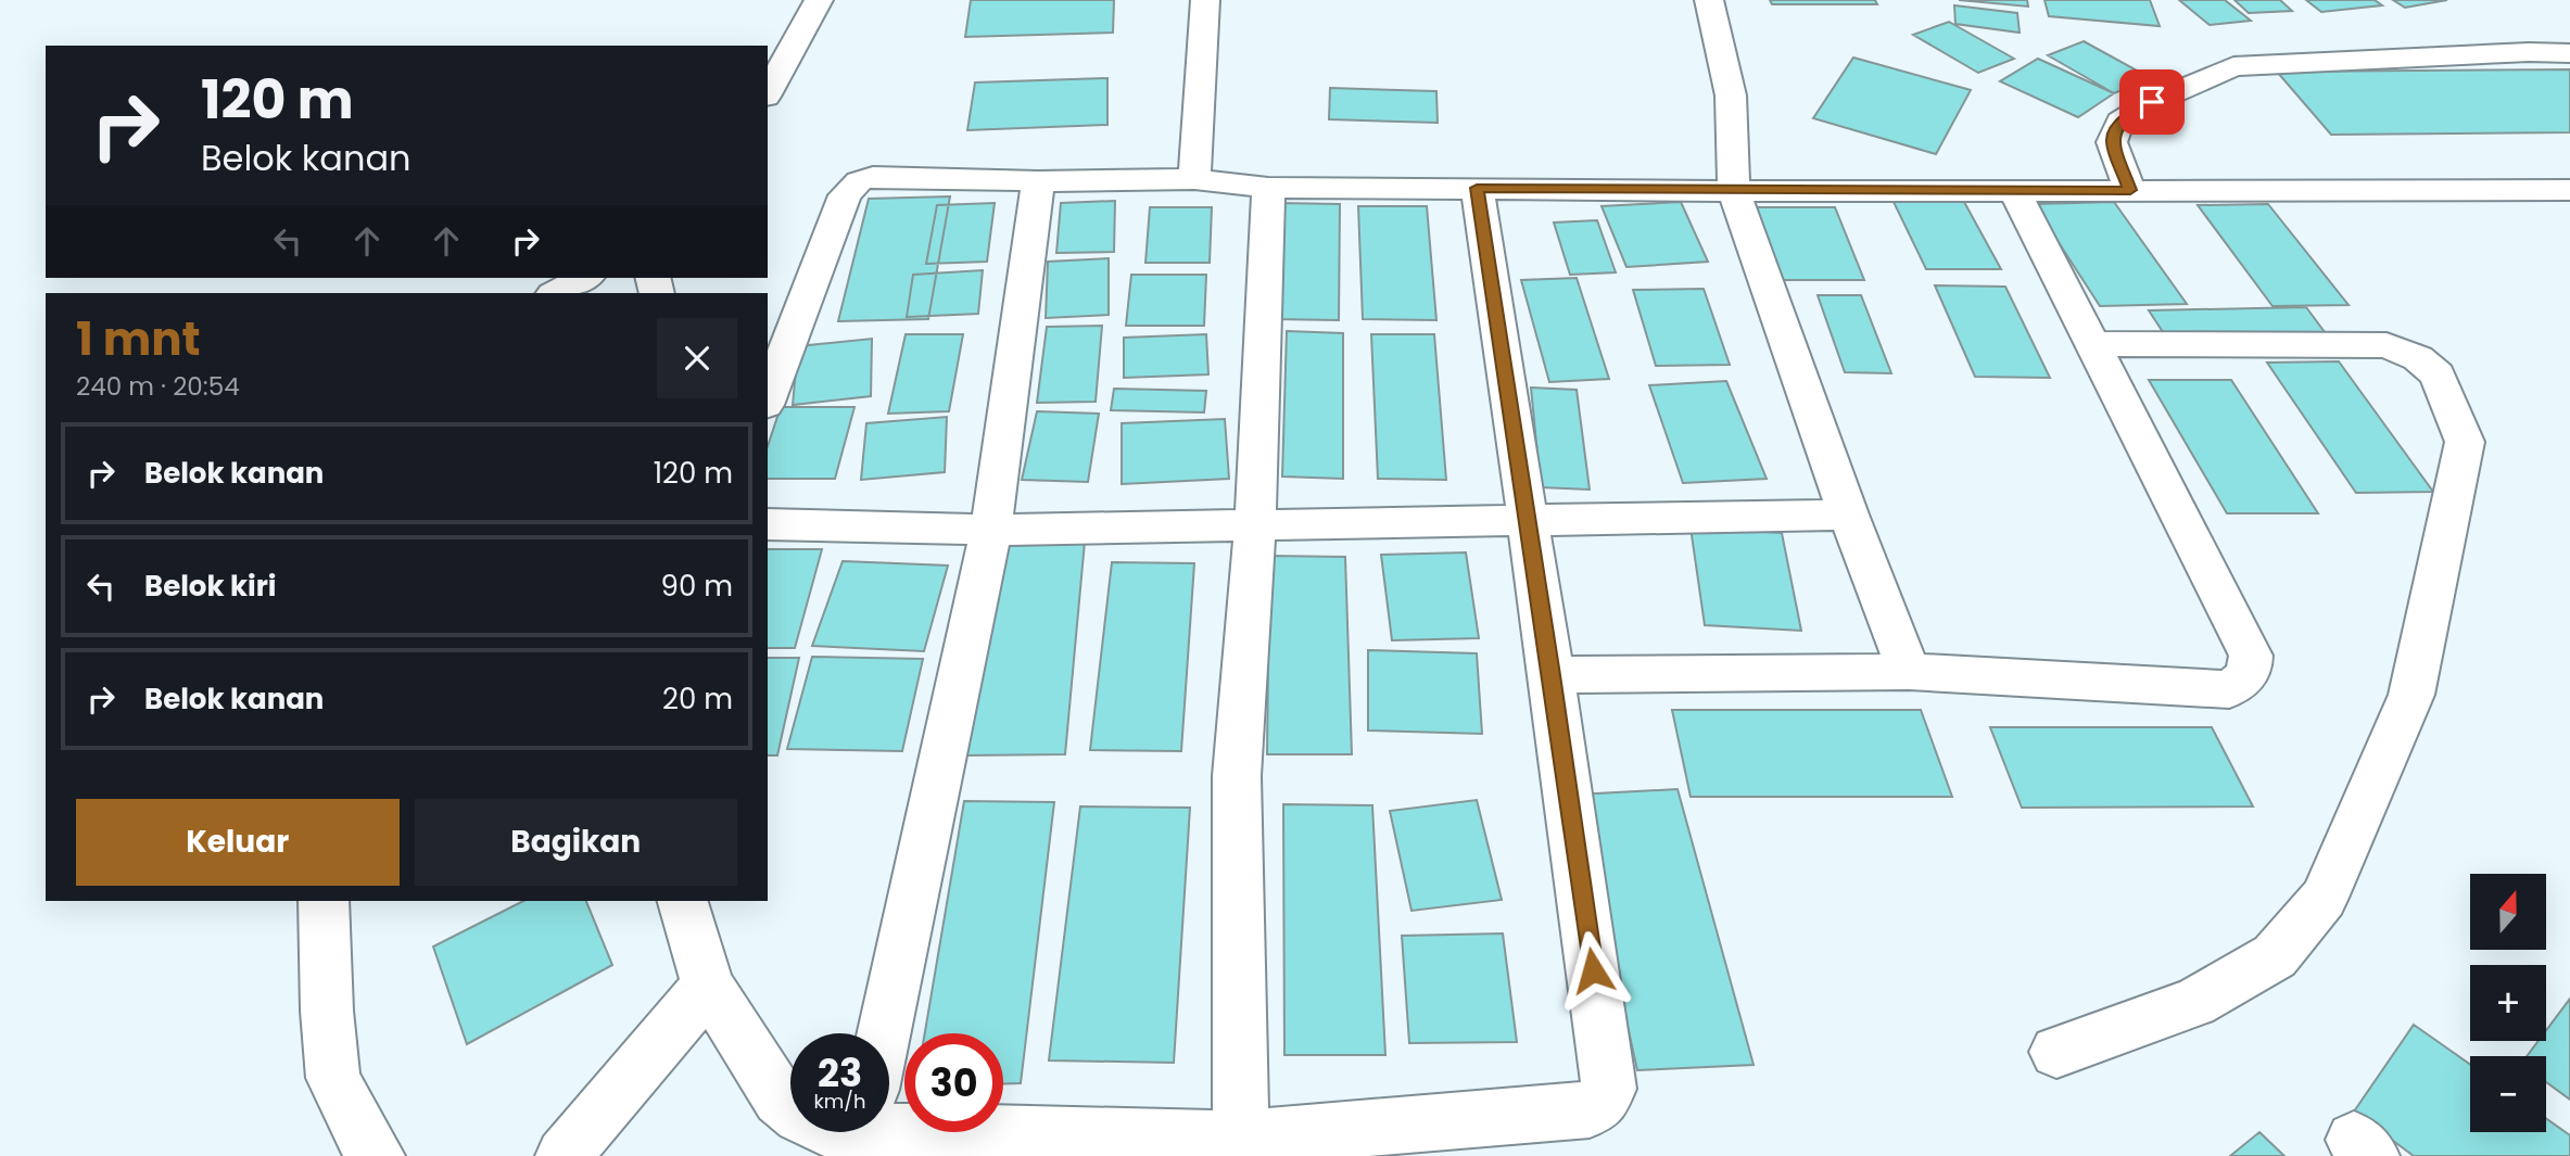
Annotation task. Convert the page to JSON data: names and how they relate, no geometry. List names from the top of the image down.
{
  "north": "top",
  "page": {
    "turn": ["120 m", "Belok kanan"],
    "heading": ["1 mnt", "240 m · 20:54"],
    "list": [
      {
        "name": "Belok kanan",
        "value": "120 m"
      },
      {
        "name": "Belok kiri",
        "value": "90 m"
      },
      {
        "name": "Belok kanan",
        "value": "20 m"
      }
    ],
    "buttons": ["Keluar", "Bagikan"],
    "map_buttons": ["+", "−"],
    "speed": "23 km/h",
    "limit": "30"
  }
}
